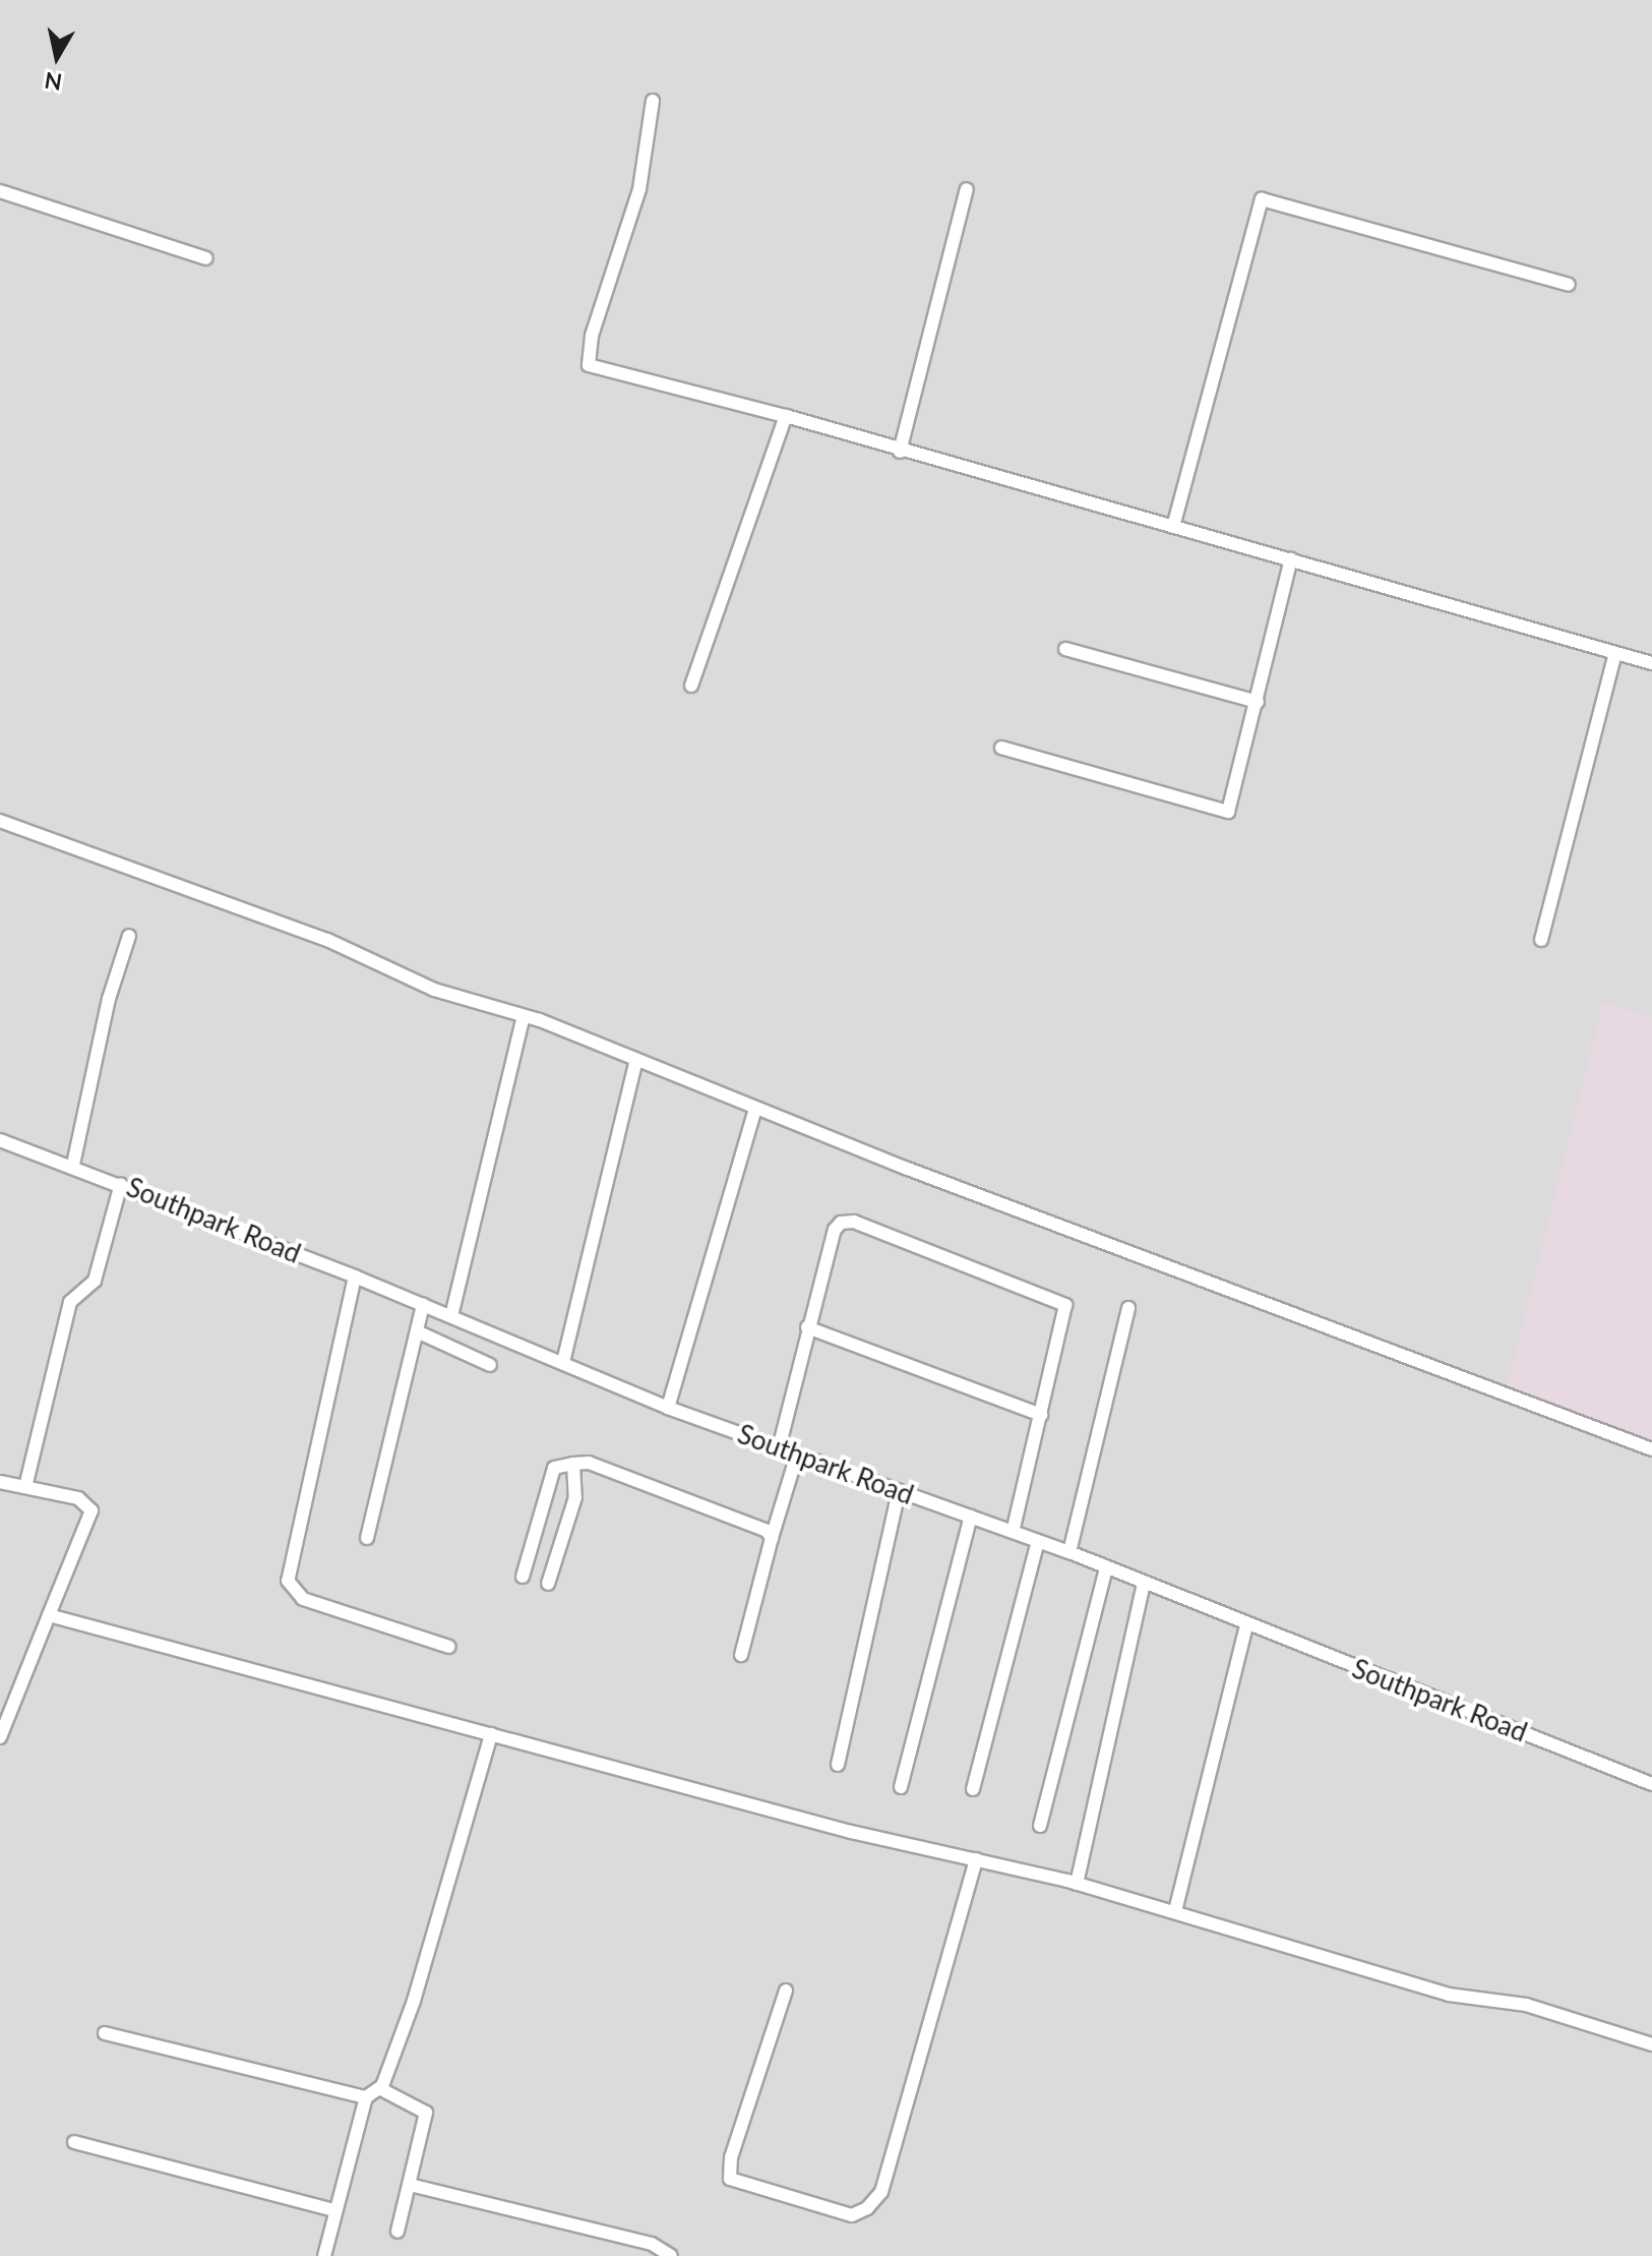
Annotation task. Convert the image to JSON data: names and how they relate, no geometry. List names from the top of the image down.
{
  "streets": {
    "street": ["Southpark Road"]
  },
  "north": "bottom"
}
